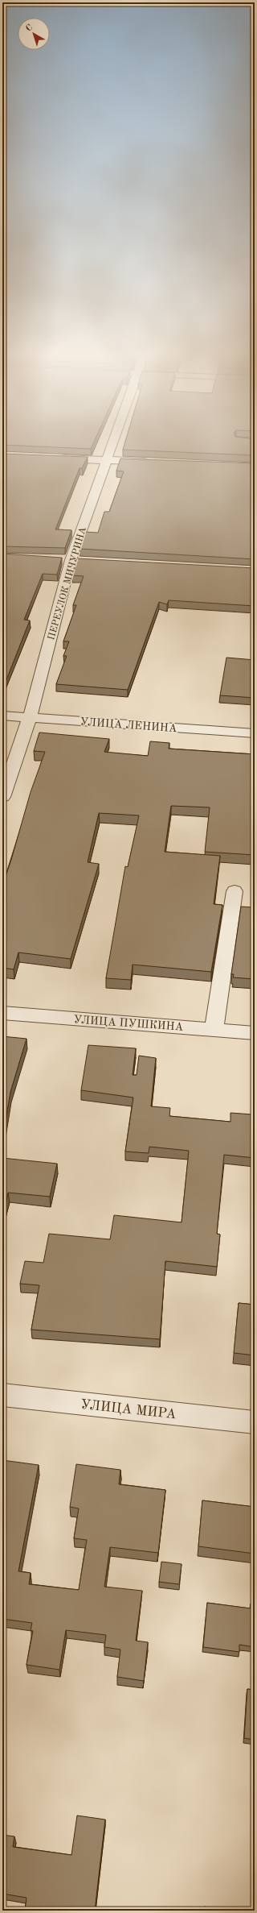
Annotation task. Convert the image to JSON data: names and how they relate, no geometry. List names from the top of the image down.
{
  "streets": {
    "street": [
      "ПЕРЕУЛОК МИЧУРИНА",
      "УЛИЦА ЛЕНИНА",
      "УЛИЦА ПУШКИНА",
      "УЛИЦА МИРА"
    ]
  },
  "crossings": [
    ["ПЕРЕУЛОК МИЧУРИНА", "УЛИЦА ЛЕНИНА"]
  ],
  "north": "top left"
}
